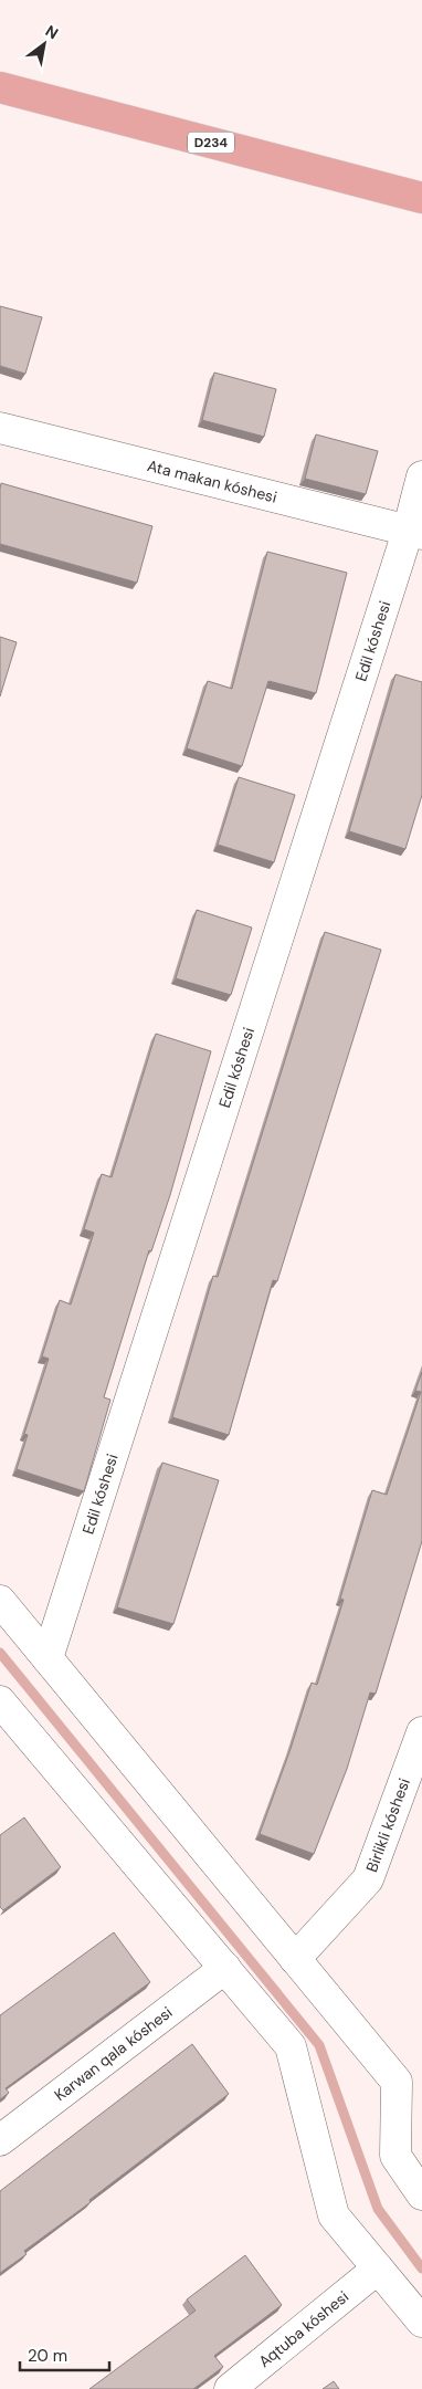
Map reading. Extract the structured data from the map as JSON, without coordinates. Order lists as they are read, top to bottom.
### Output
{
  "streets": {
    "main road": ["D234"],
    "street": [
      "Ata makan kóshesi",
      "Edil kóshesi",
      "Birlikli kóshesi",
      "Karwan qala kóshesi",
      "Aqtuba kóshesi"
    ]
  },
  "crossings": [
    ["Ata makan kóshesi", "Edil kóshesi"]
  ],
  "scale_bar": "20 m",
  "north": "top right"
}
